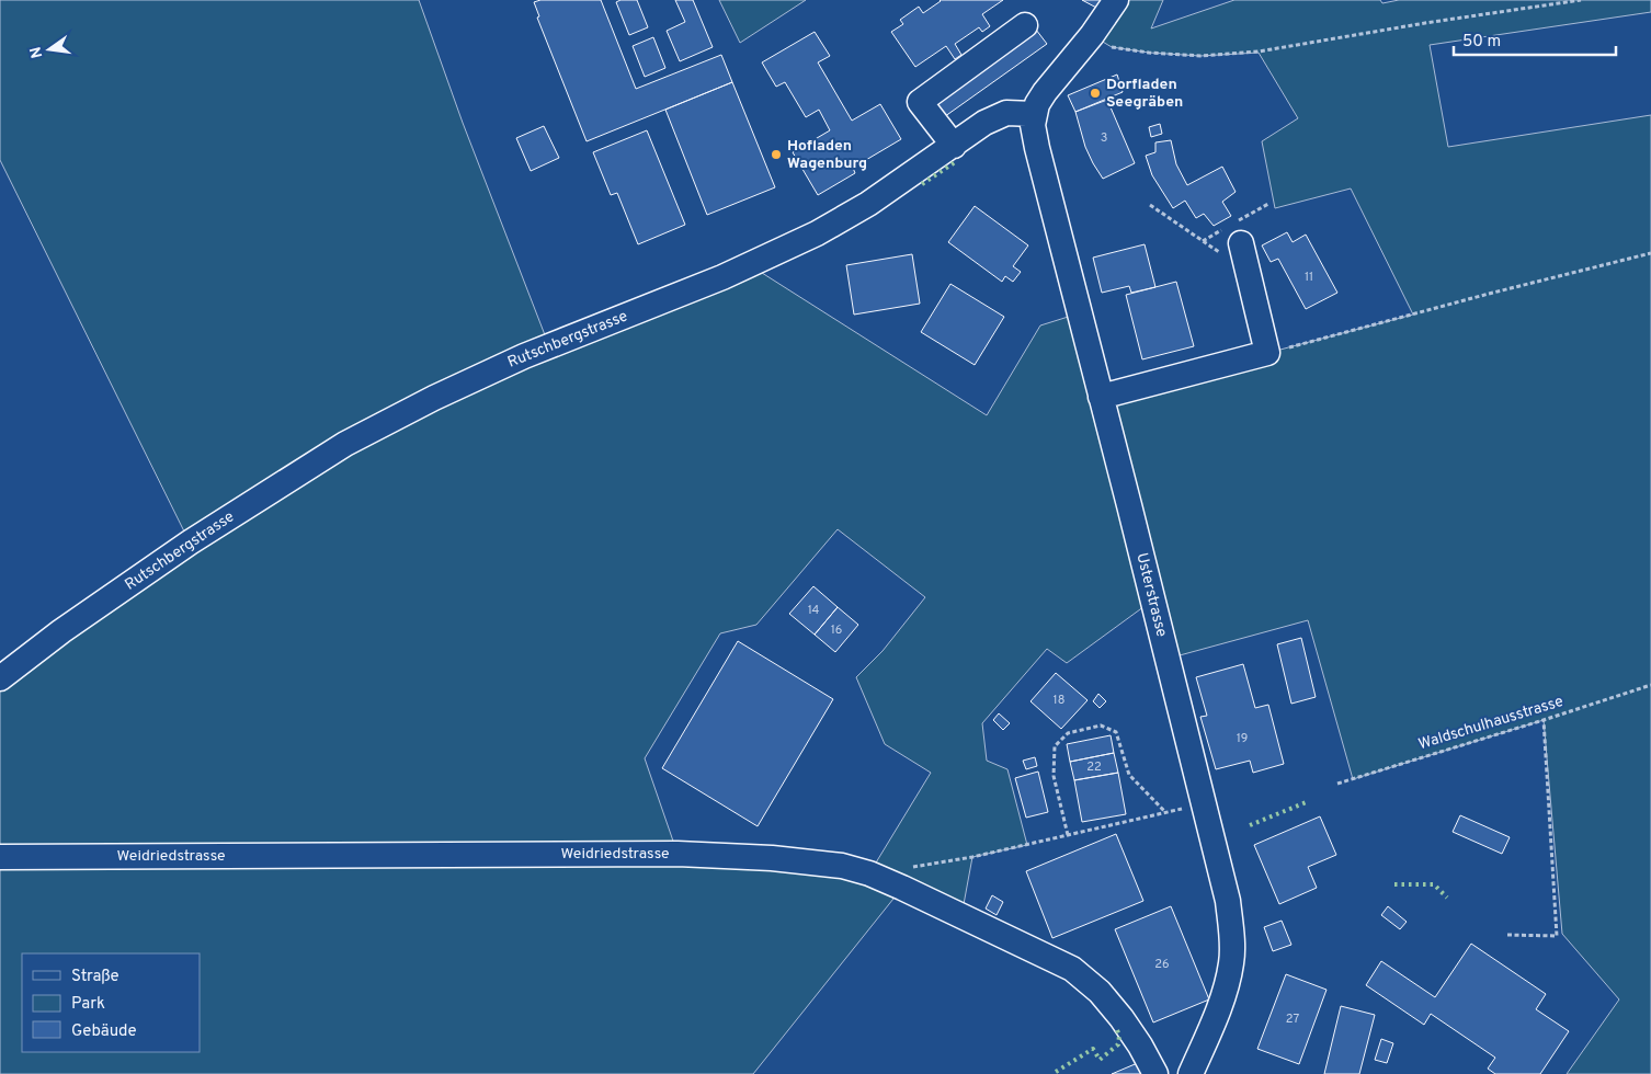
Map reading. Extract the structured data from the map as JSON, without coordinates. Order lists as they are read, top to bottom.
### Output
{
  "streets": {
    "street": ["Rutschbergstrasse", "Usterstrasse", "Weidriedstrasse"],
    "path": ["Waldschulhausstrasse"]
  },
  "crossings": [
    ["Rutschbergstrasse", "Usterstrasse"]
  ],
  "places": ["Dorfladen Seegräben", "Hofladen Wagenburg"],
  "house_numbers": [
    "3",
    "11",
    "14",
    "16",
    "18",
    "19",
    "22",
    "26",
    "27"
  ],
  "legend": ["Straße", "Park", "Gebäude"],
  "scale_bar": "50 m",
  "north": "left"
}
